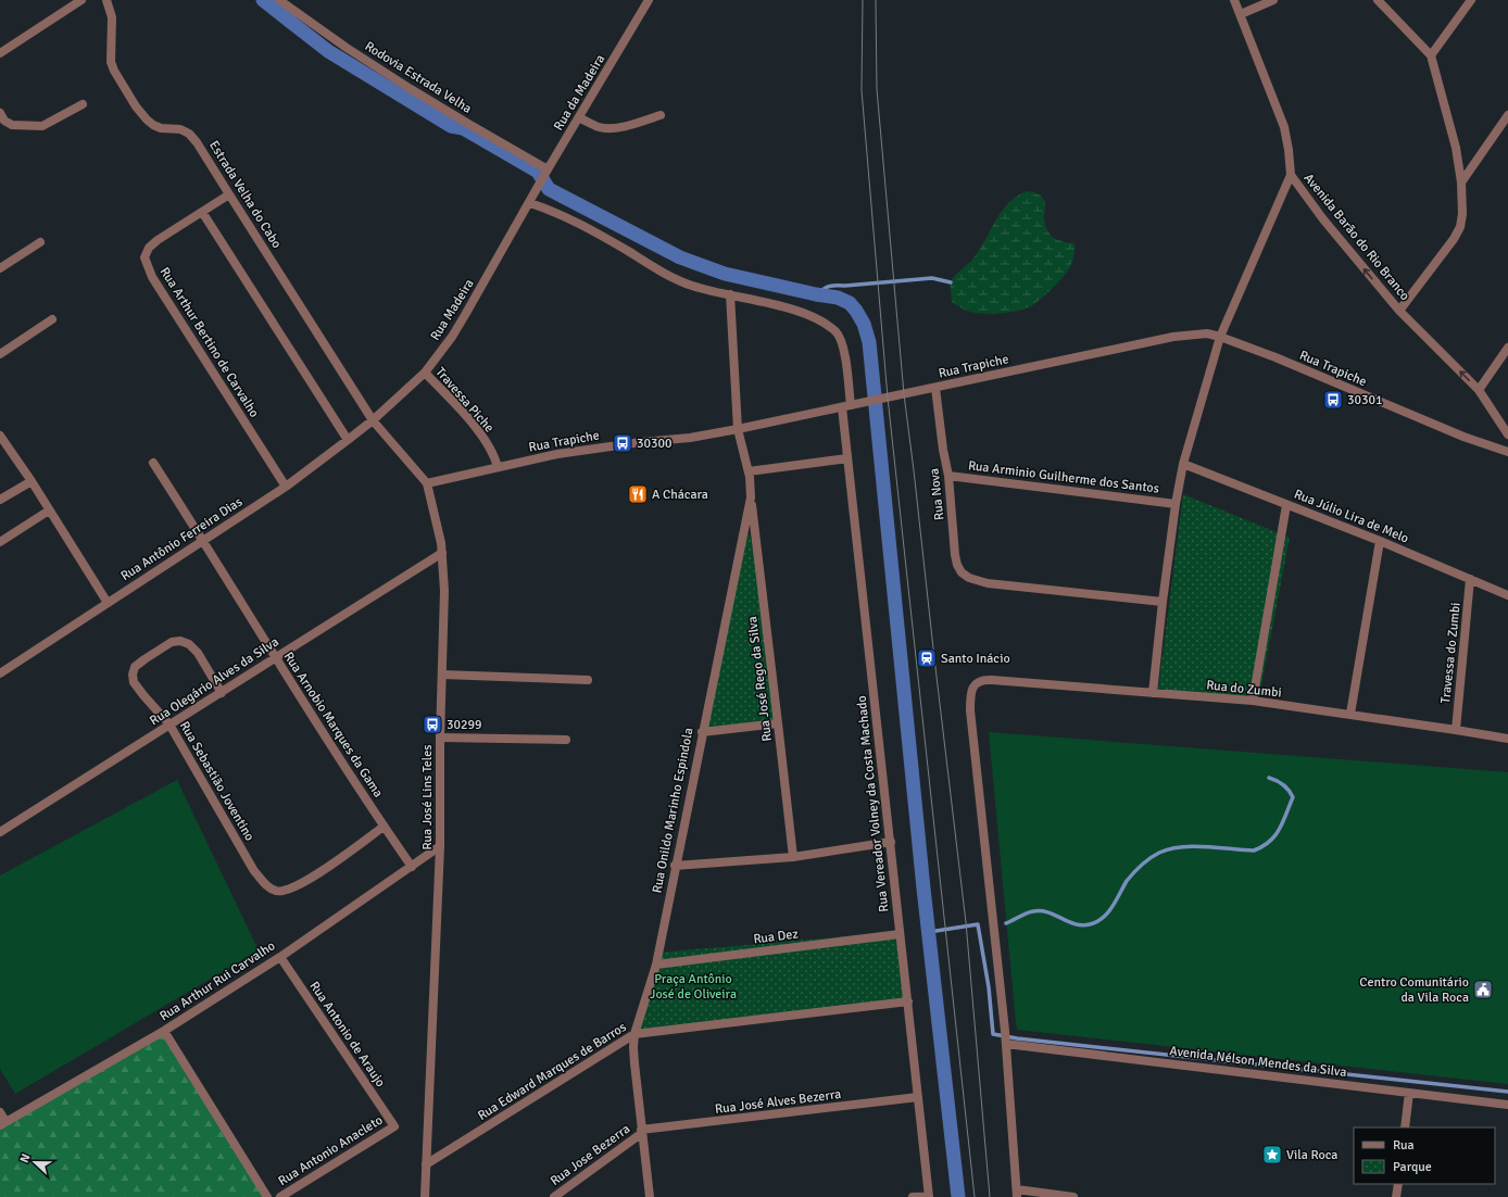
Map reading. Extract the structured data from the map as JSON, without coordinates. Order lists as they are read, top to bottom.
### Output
{
  "streets": {
    "street": [
      "Rodovia Estrada Velha",
      "Rua da Madeira",
      "Estrada Velha do Cabo",
      "Avenida Barão do Rio Branco",
      "Rua Madeira",
      "Rua Arthur Bertino de Carvalho",
      "Rua Trapiche",
      "Travessa Piche",
      "Rua Arminio Guilherme dos Santos",
      "Rua Nova",
      "Rua Júlio Lira de Melo",
      "Rua Antônio Ferreira Dias",
      "Travessa do Zumbi",
      "Rua José Rego da Silva",
      "Rua Olegário Alves da Silva",
      "Rua do Zumbi",
      "Rua Arnobio Marques da Gama",
      "Rua Sebastião Joventino",
      "Rua José Lins Teles",
      "Rua Vereador Volney da Costa Machado",
      "Rua Onildo Marinho Espindola",
      "Rua Dez",
      "Rua Arthur Rui Carvalho",
      "Rua Antonio de Araujo",
      "Avenida Nélson Mendes da Silva",
      "Rua Edward Marques de Barros",
      "Rua José Alves Bezerra",
      "Rua Antonio Anacleto",
      "Rua Jose Bezerra"
    ]
  },
  "crossings": [
    ["Rodovia Estrada Velha", "Rua da Madeira"],
    ["Rua da Madeira", "Rua Madeira"],
    ["Rua da Madeira", "Rua Vereador Volney da Costa Machado"],
    ["Estrada Velha do Cabo", "Rua Madeira"],
    ["Estrada Velha do Cabo", "Rua Arthur Bertino de Carvalho"],
    ["Estrada Velha do Cabo", "Rua Antônio Ferreira Dias"],
    ["Estrada Velha do Cabo", "Rua José Lins Teles"],
    ["Avenida Barão do Rio Branco", "Rua Arminio Guilherme dos Santos"],
    ["Rua Madeira", "Travessa Piche"],
    ["Rua Madeira", "Rua Antônio Ferreira Dias"],
    ["Rua Madeira", "Rua José Lins Teles"],
    ["Rua Madeira", "Rua Vereador Volney da Costa Machado"],
    ["Rua Arthur Bertino de Carvalho", "Rua Antônio Ferreira Dias"],
    ["Rua Trapiche", "Travessa Piche"],
    ["Rua Trapiche", "Rua Arminio Guilherme dos Santos"],
    ["Rua Trapiche", "Rua Nova"],
    ["Rua Trapiche", "Rua José Lins Teles"],
    ["Rua Trapiche", "Rua Vereador Volney da Costa Machado"],
    ["Rua Trapiche", "Rua Onildo Marinho Espindola"],
    ["Rua Arminio Guilherme dos Santos", "Rua Nova"],
    ["Rua Arminio Guilherme dos Santos", "Rua Júlio Lira de Melo"],
    ["Rua Arminio Guilherme dos Santos", "Rua do Zumbi"],
    ["Rua Júlio Lira de Melo", "Travessa do Zumbi"],
    ["Rua Antônio Ferreira Dias", "Rua Arnobio Marques da Gama"],
    ["Rua Antônio Ferreira Dias", "Rua José Lins Teles"],
    ["Travessa do Zumbi", "Rua do Zumbi"],
    ["Rua José Rego da Silva", "Rua Onildo Marinho Espindola"],
    ["Rua Olegário Alves da Silva", "Rua Arnobio Marques da Gama"],
    ["Rua Olegário Alves da Silva", "Rua Sebastião Joventino"],
    ["Rua Olegário Alves da Silva", "Rua José Lins Teles"],
    ["Rua do Zumbi", "Avenida Nélson Mendes da Silva"],
    ["Rua Arnobio Marques da Gama", "Rua Sebastião Joventino"],
    ["Rua Arnobio Marques da Gama", "Rua Arthur Rui Carvalho"],
    ["Rua José Lins Teles", "Rua Arthur Rui Carvalho"],
    ["Rua José Lins Teles", "Rua Edward Marques de Barros"],
    ["Rua Vereador Volney da Costa Machado", "Rua Onildo Marinho Espindola"],
    ["Rua Vereador Volney da Costa Machado", "Rua Dez"],
    ["Rua Vereador Volney da Costa Machado", "Rua Edward Marques de Barros"],
    ["Rua Vereador Volney da Costa Machado", "Rua José Alves Bezerra"],
    ["Rua Onildo Marinho Espindola", "Rua Dez"],
    ["Rua Onildo Marinho Espindola", "Rua Edward Marques de Barros"],
    ["Rua Onildo Marinho Espindola", "Rua José Alves Bezerra"],
    ["Rua Onildo Marinho Espindola", "Rua Jose Bezerra"],
    ["Rua Arthur Rui Carvalho", "Rua Antonio de Araujo"],
    ["Rua Antonio de Araujo", "Rua Antonio Anacleto"],
    ["Rua José Alves Bezerra", "Rua Jose Bezerra"]
  ],
  "one_way": ["Avenida Barão do Rio Branco"],
  "parks": ["Praça Antônio José de Oliveira"],
  "places": {
    "bus stop": ["30301", "30300", "30299"],
    "restaurant": ["A Chácara"],
    "station": ["Santo Inácio"],
    "public building": ["Centro Comunitário da Vila Roca"],
    "place": ["Vila Roca"]
  },
  "legend": ["Rua", "Parque"],
  "north": "left"
}
